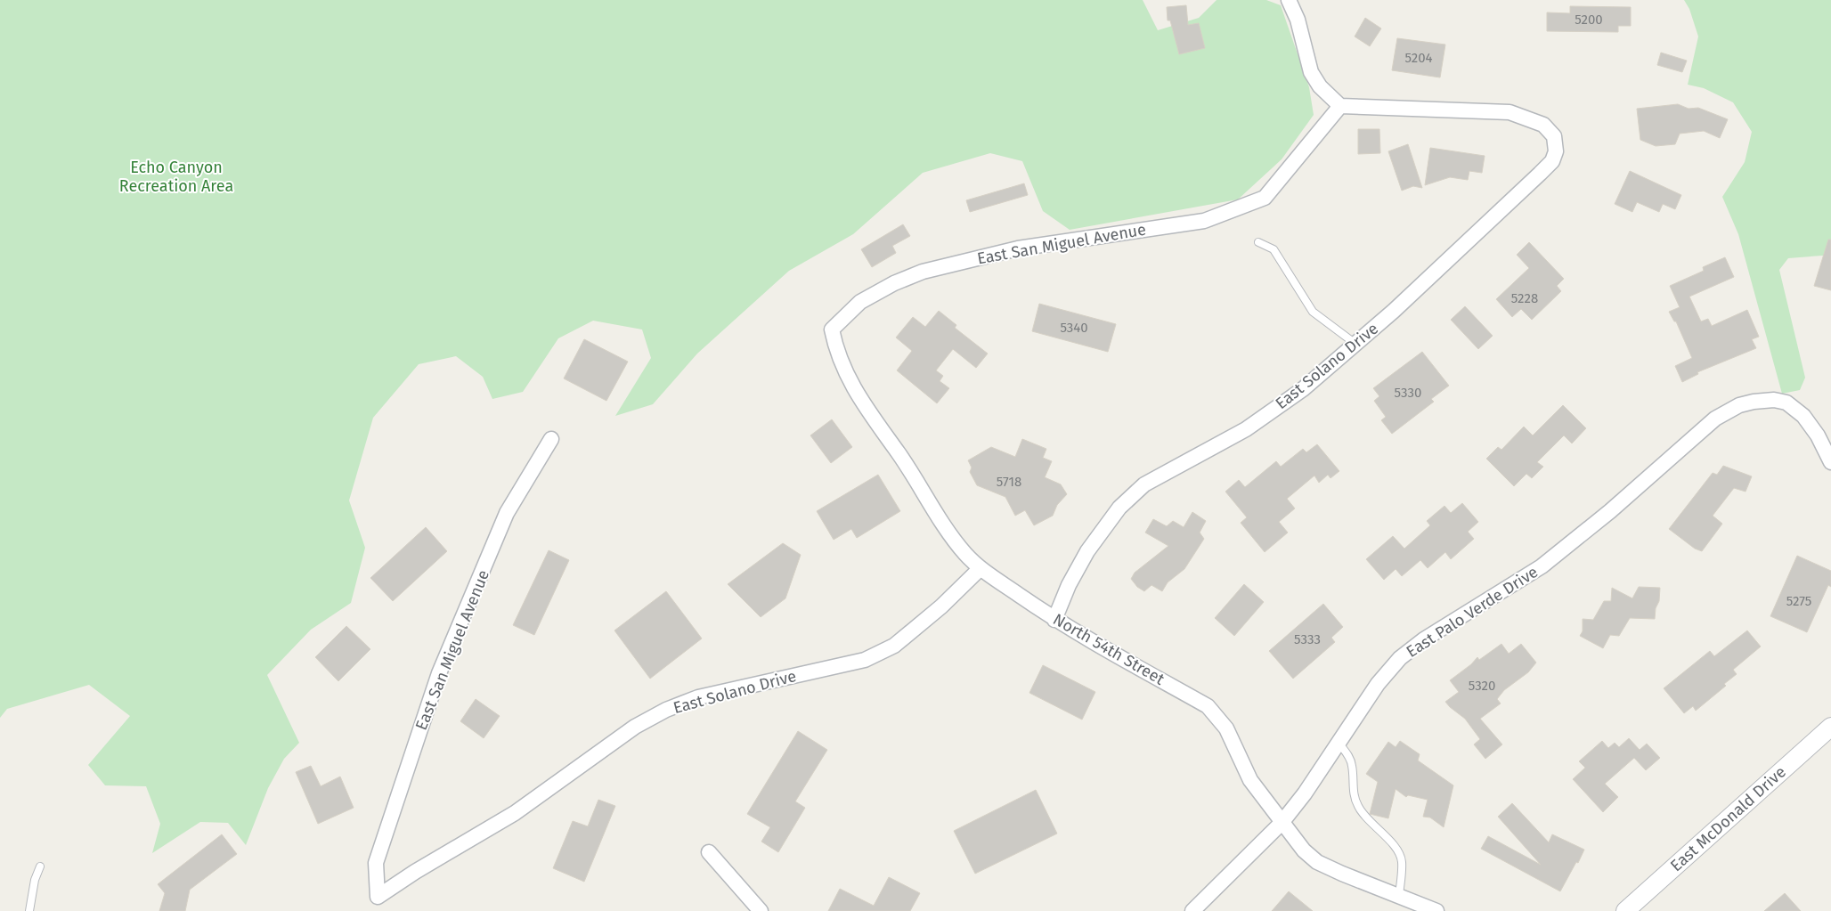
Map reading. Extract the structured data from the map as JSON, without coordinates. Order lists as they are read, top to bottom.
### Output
{
  "streets": {
    "street": [
      "East San Miguel Avenue",
      "East Solano Drive",
      "East Palo Verde Drive",
      "North 54th Street",
      "East McDonald Drive"
    ]
  },
  "crossings": [
    ["East San Miguel Avenue", "East Solano Drive"],
    ["East San Miguel Avenue", "North 54th Street"],
    ["East Solano Drive", "North 54th Street"],
    ["East Palo Verde Drive", "North 54th Street"]
  ],
  "parks": ["Echo Canyon Recreation Area"],
  "house_numbers": [
    "5200",
    "5204",
    "5228",
    "5340",
    "5330",
    "5718",
    "5275",
    "5333",
    "5320"
  ]
}
